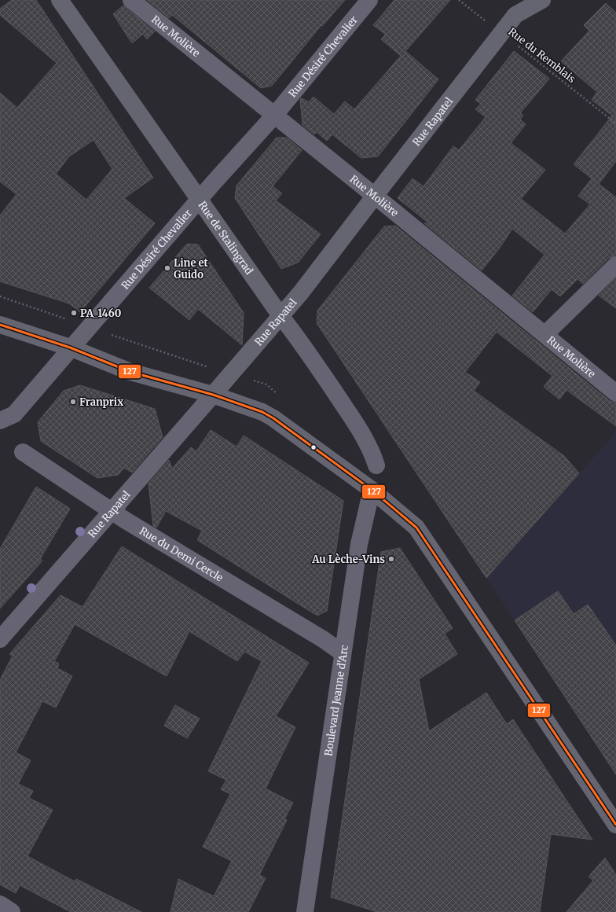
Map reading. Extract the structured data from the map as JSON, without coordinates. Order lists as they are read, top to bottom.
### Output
{
  "streets": {
    "main road": ["Rue Rapatel", "Rue de Stalingrad"],
    "street": [
      "Rue Molière",
      "Rue Désiré Chevalier",
      "Rue du Demi Cercle",
      "Boulevard Jeanne d'Arc"
    ],
    "path": ["Rue du Remblais"]
  },
  "crossings": [
    ["Rue Molière", "Rue Désiré Chevalier"],
    ["Rue Molière", "Rue Rapatel"],
    ["Rue du Remblais", "Rue Rapatel"],
    ["Rue Désiré Chevalier", "Rue de Stalingrad"],
    ["Rue Rapatel", "Rue de Stalingrad"],
    ["Rue Rapatel", "Rue du Demi Cercle"],
    ["Rue du Demi Cercle", "Boulevard Jeanne d'Arc"]
  ],
  "places": [
    "Line et Guido",
    "PA_1460",
    "Franprix",
    "Au Lèche-Vins"
  ],
  "lines": ["transit line 127"]
}
